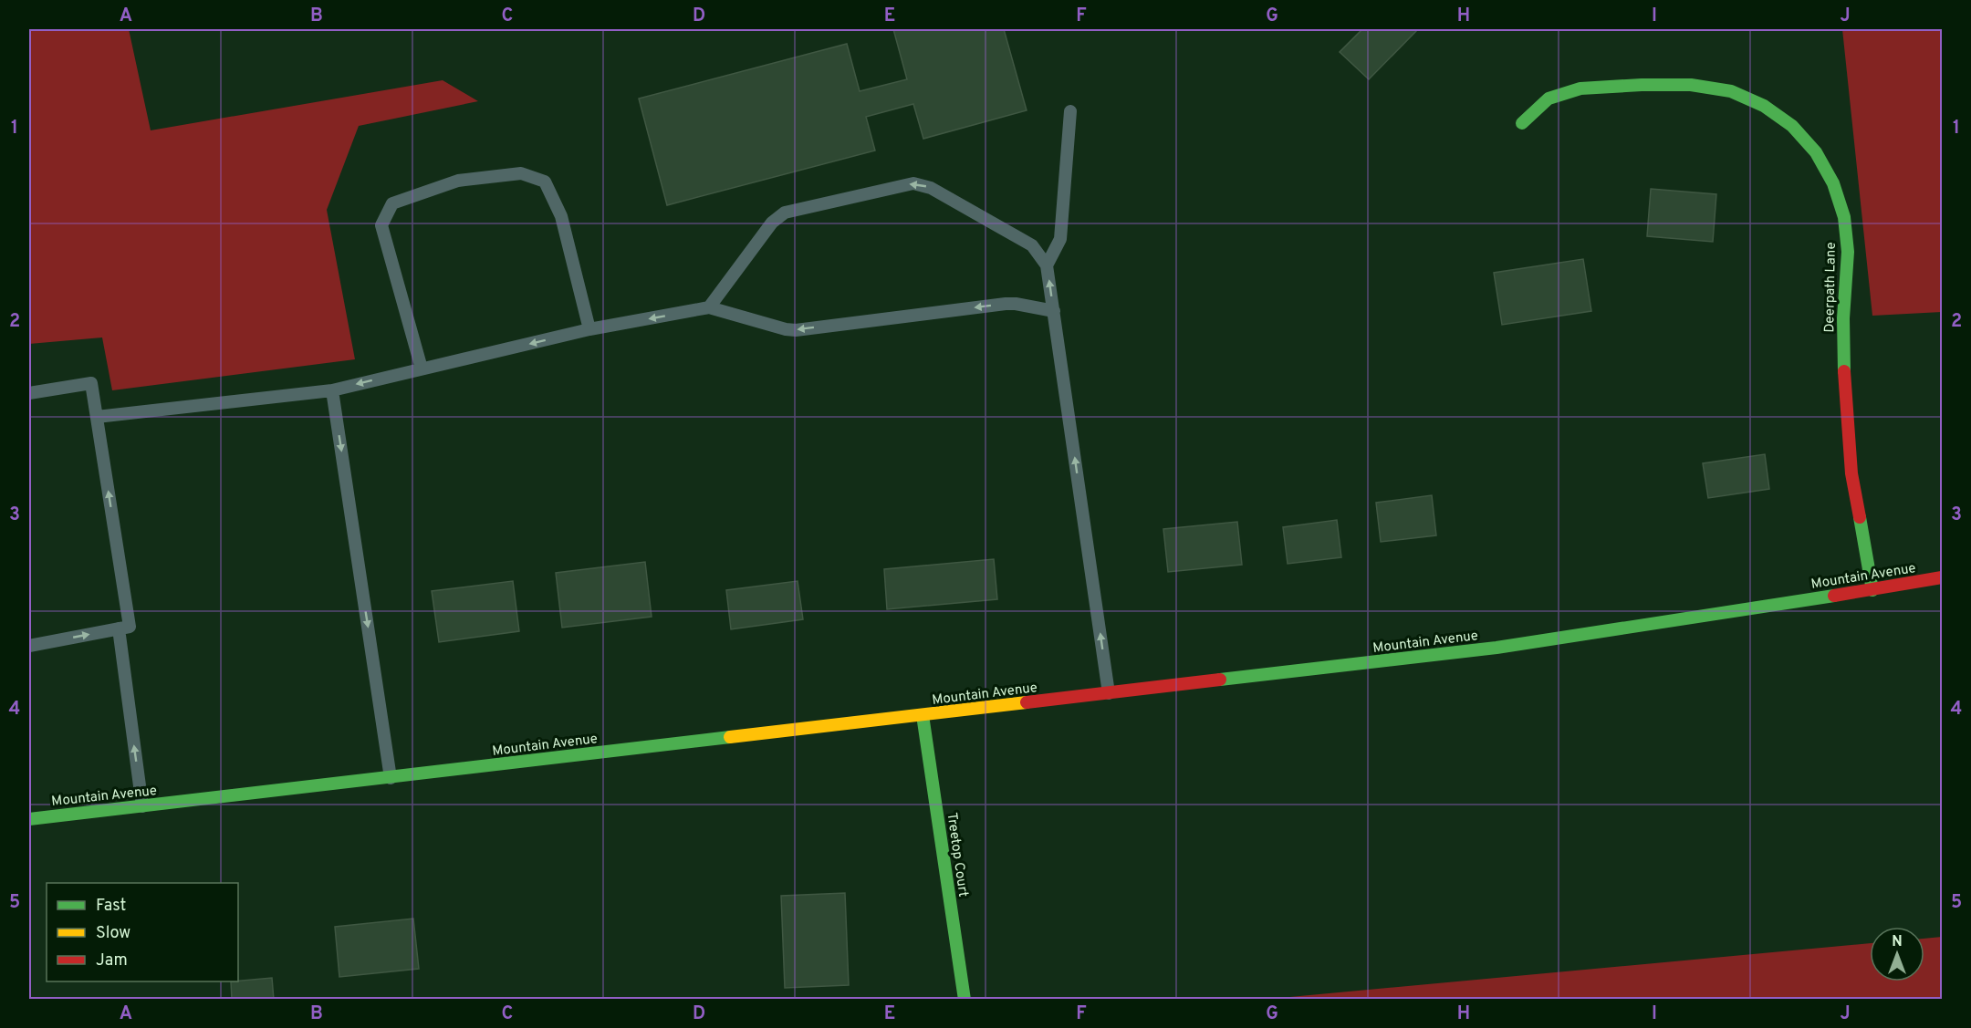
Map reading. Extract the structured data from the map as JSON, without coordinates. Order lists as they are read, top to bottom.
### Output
{
  "streets": {
    "main road": ["Deerpath Lane", "Mountain Avenue", "Treetop Court"]
  },
  "crossings": [
    ["Deerpath Lane", "Mountain Avenue"],
    ["Mountain Avenue", "Treetop Court"]
  ],
  "legend": ["Fast", "Slow", "Jam"],
  "north": "top",
  "grid": {
    "columns": [
      "A",
      "B",
      "C",
      "D",
      "E",
      "F",
      "G",
      "H",
      "I",
      "J"
    ],
    "rows": [
      "1",
      "2",
      "3",
      "4",
      "5"
    ]
  }
}
